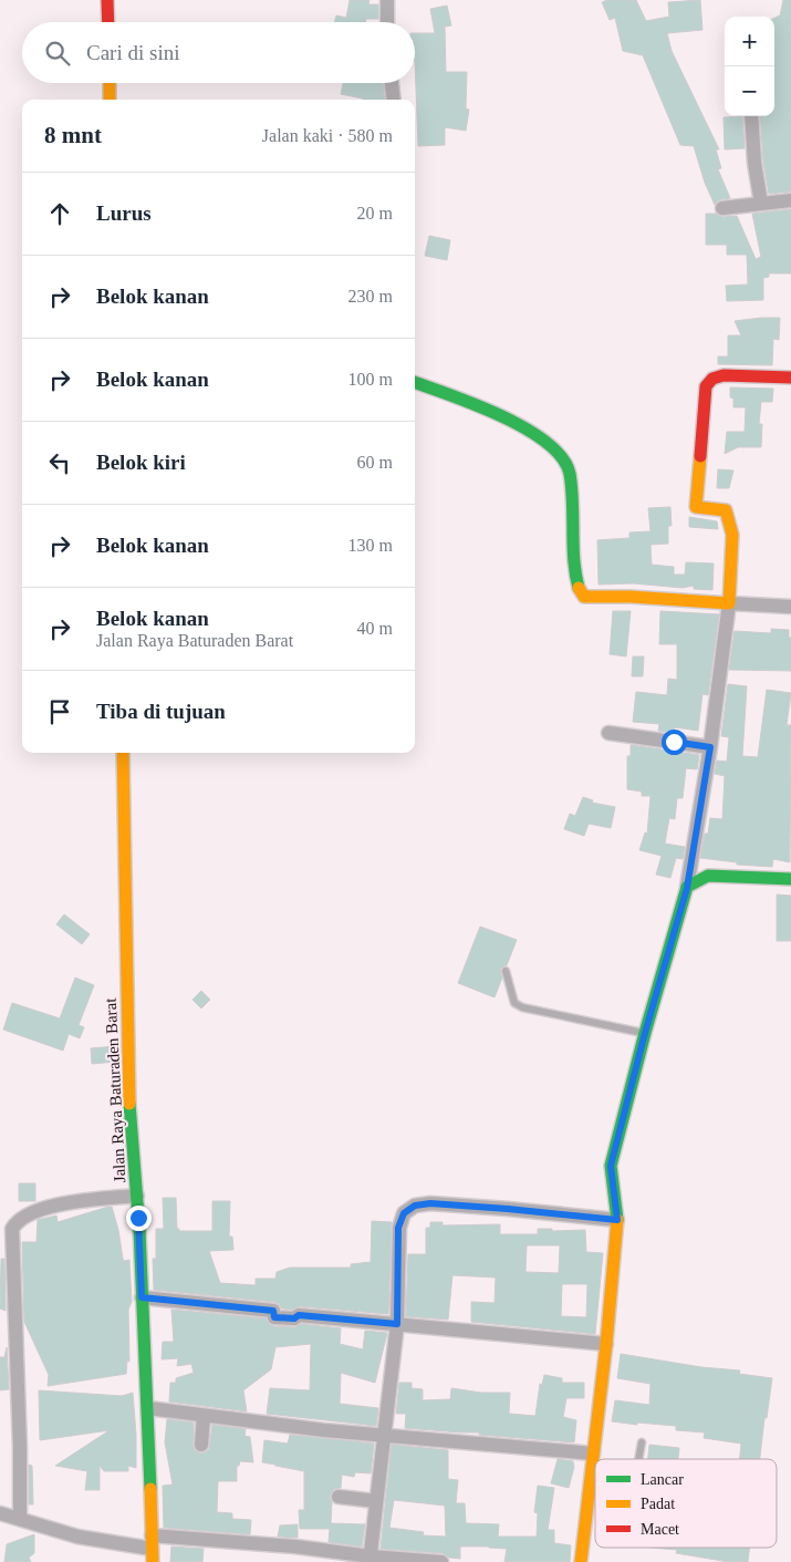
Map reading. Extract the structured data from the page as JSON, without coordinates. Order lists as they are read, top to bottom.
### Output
{
  "streets": {
    "street": ["Jalan Raya Baturaden Barat"]
  },
  "legend": ["Lancar", "Padat", "Macet"],
  "page": {
    "map_buttons": ["+", "−"],
    "search": "Cari di sini",
    "heading": ["8 mnt", "Jalan kaki · 580 m"],
    "list": [
      ["Lurus", "20 m"],
      ["Belok kanan", "230 m"],
      ["Belok kanan", "100 m"],
      ["Belok kiri", "60 m"],
      ["Belok kanan", "130 m"],
      ["Belok kanan", "Jalan Raya Baturaden Barat", "40 m"],
      "Tiba di tujuan"
    ]
  }
}
